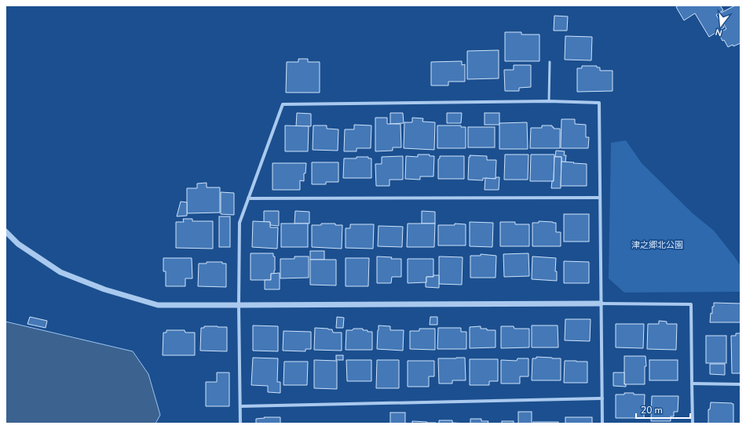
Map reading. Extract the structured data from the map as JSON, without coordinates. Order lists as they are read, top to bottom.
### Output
{
  "parks": ["津之郷北公園"],
  "scale_bar": "20 m",
  "north": "bottom"
}
